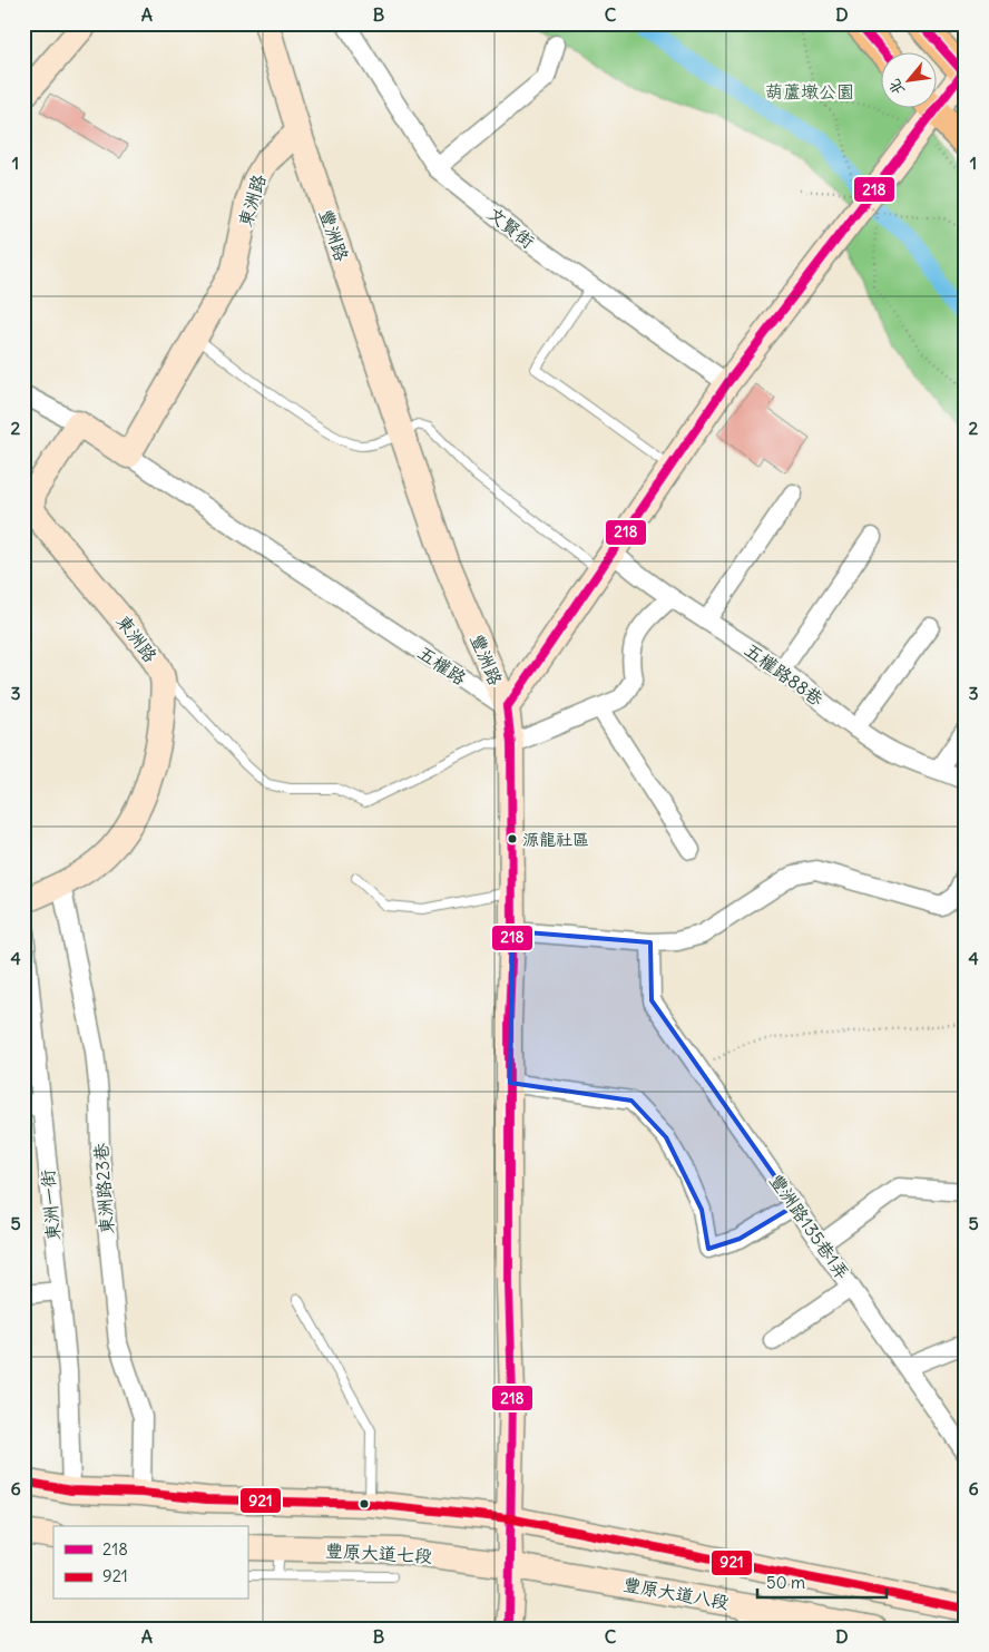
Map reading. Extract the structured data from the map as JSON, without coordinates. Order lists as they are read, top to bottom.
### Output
{
  "streets": {
    "street": [
      "東洲路",
      "文賢街",
      "豐洲路",
      "五權路",
      "五權路88巷",
      "東洲路23巷",
      "東洲一街",
      "豐洲路135巷1弄",
      "豐原大道七段",
      "豐原大道八段"
    ]
  },
  "crossings": [
    ["東洲路", "豐洲路"],
    ["東洲路", "五權路"],
    ["東洲路", "東洲路23巷"],
    ["豐洲路", "五權路"],
    ["豐洲路", "豐原大道七段"],
    ["豐洲路", "豐原大道八段"],
    ["豐原大道七段", "豐原大道八段"]
  ],
  "parks": ["葫蘆墩公園"],
  "places": ["源龍社區"],
  "lines": ["transit line 218", "transit line 921"],
  "legend": ["218", "921"],
  "scale_bar": "50 m",
  "north": "bottom left",
  "grid": {
    "columns": [
      "A",
      "B",
      "C",
      "D"
    ],
    "rows": [
      "1",
      "2",
      "3",
      "4",
      "5",
      "6"
    ]
  }
}
